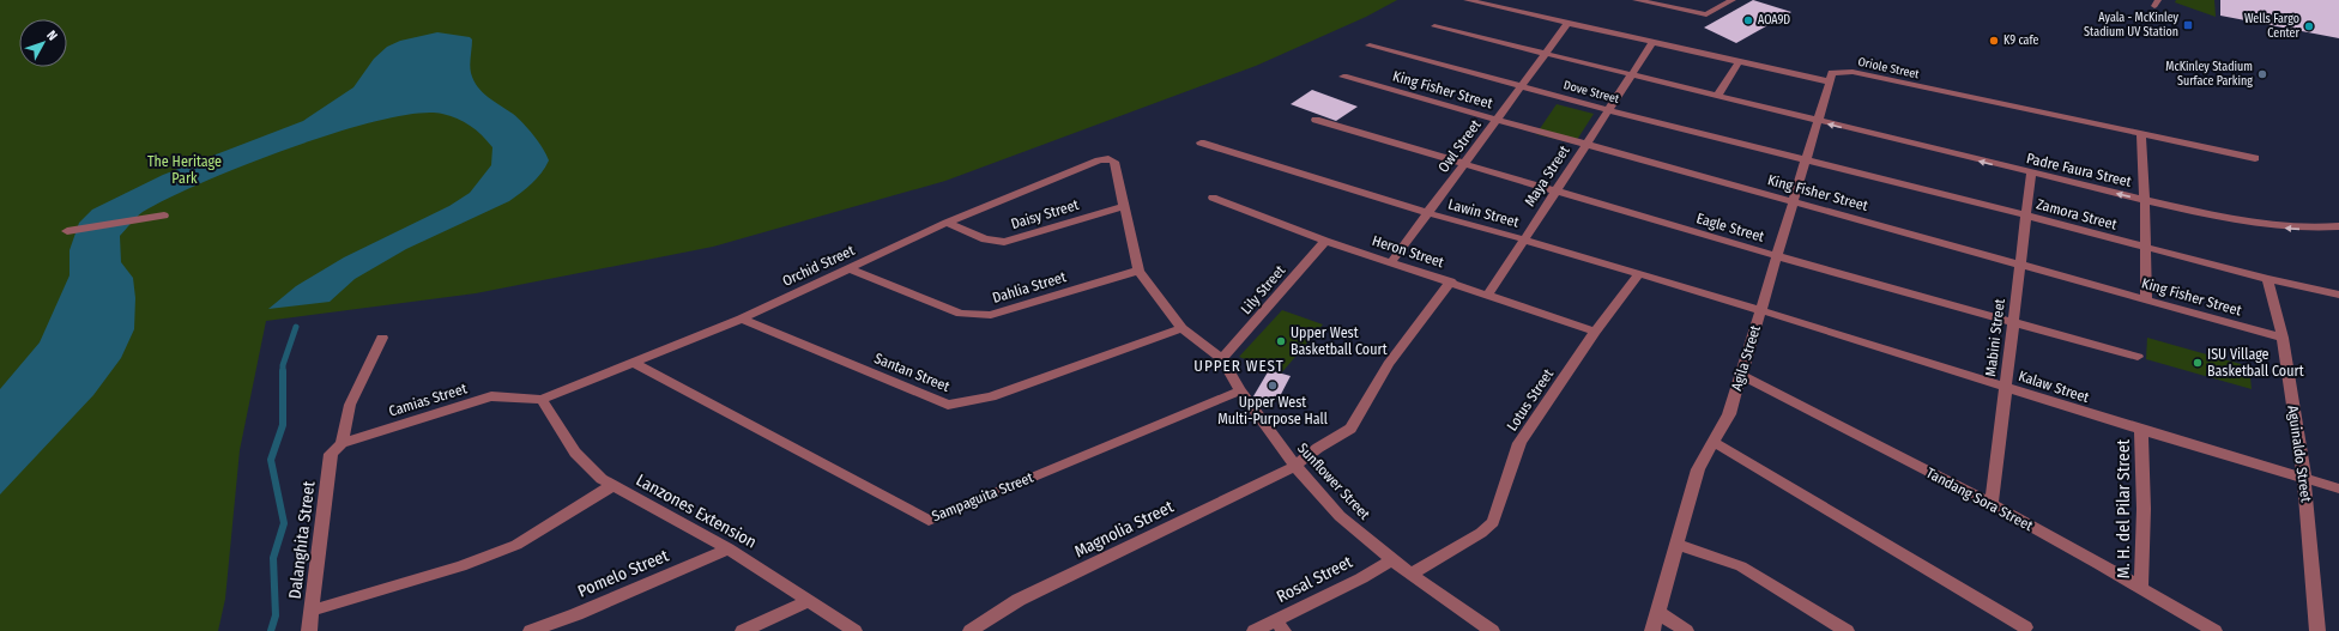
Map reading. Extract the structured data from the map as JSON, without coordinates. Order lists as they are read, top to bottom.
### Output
{
  "streets": {
    "street": [
      "Oriole Street",
      "King Fisher Street",
      "Dove Street",
      "Owl Street",
      "Padre Faura Street",
      "Maya Street",
      "Lawin Street",
      "Daisy Street",
      "Zamora Street",
      "Eagle Street",
      "Heron Street",
      "Orchid Street",
      "Dahlia Street",
      "Lily Street",
      "Mabini Street",
      "Agila Street",
      "Santan Street",
      "Kalaw Street",
      "Camias Street",
      "Lotus Street",
      "Aguinaldo Street",
      "Sunflower Street",
      "Sampaguita Street",
      "Tandang Sora Street",
      "M. H. del Pilar Street",
      "Lanzones Extension",
      "Magnolia Street",
      "Dalanghita Street",
      "Pomelo Street",
      "Rosal Street"
    ]
  },
  "crossings": [
    ["Oriole Street", "Agila Street"],
    ["King Fisher Street", "Owl Street"],
    ["King Fisher Street", "Maya Street"],
    ["King Fisher Street", "Mabini Street"],
    ["King Fisher Street", "Agila Street"],
    ["King Fisher Street", "Aguinaldo Street"],
    ["Dove Street", "Owl Street"],
    ["Dove Street", "Maya Street"],
    ["Dove Street", "Zamora Street"],
    ["Dove Street", "Agila Street"],
    ["Owl Street", "Lawin Street"],
    ["Owl Street", "Eagle Street"],
    ["Owl Street", "Heron Street"],
    ["Padre Faura Street", "Mabini Street"],
    ["Padre Faura Street", "Agila Street"],
    ["Maya Street", "Lawin Street"],
    ["Maya Street", "Eagle Street"],
    ["Maya Street", "Heron Street"],
    ["Lawin Street", "Agila Street"],
    ["Lawin Street", "Kalaw Street"],
    ["Lawin Street", "Lotus Street"],
    ["Daisy Street", "Orchid Street"],
    ["Daisy Street", "Sunflower Street"],
    ["Zamora Street", "Mabini Street"],
    ["Zamora Street", "Agila Street"],
    ["Zamora Street", "Aguinaldo Street"],
    ["Eagle Street", "Mabini Street"],
    ["Eagle Street", "Agila Street"],
    ["Heron Street", "Lily Street"],
    ["Heron Street", "Lotus Street"],
    ["Heron Street", "Magnolia Street"],
    ["Orchid Street", "Dahlia Street"],
    ["Orchid Street", "Santan Street"],
    ["Orchid Street", "Camias Street"],
    ["Orchid Street", "Sunflower Street"],
    ["Orchid Street", "Sampaguita Street"],
    ["Orchid Street", "Lanzones Extension"],
    ["Dahlia Street", "Sunflower Street"],
    ["Lily Street", "Sunflower Street"],
    ["Mabini Street", "Kalaw Street"],
    ["Mabini Street", "Tandang Sora Street"],
    ["Agila Street", "Kalaw Street"],
    ["Agila Street", "Tandang Sora Street"],
    ["Santan Street", "Sunflower Street"],
    ["Kalaw Street", "Aguinaldo Street"],
    ["Kalaw Street", "M. H. del Pilar Street"],
    ["Camias Street", "Lanzones Extension"],
    ["Camias Street", "Dalanghita Street"],
    ["Lotus Street", "Sunflower Street"],
    ["Sunflower Street", "Sampaguita Street"],
    ["Sunflower Street", "Magnolia Street"],
    ["Sunflower Street", "Rosal Street"],
    ["Tandang Sora Street", "M. H. del Pilar Street"],
    ["Lanzones Extension", "Pomelo Street"]
  ],
  "one_way": ["Padre Faura Street"],
  "districts": ["UPPER WEST"],
  "parks": ["The Heritage Park"],
  "places": {
    "other": [
      "AOA9D",
      "Wells Fargo Center",
      "K9 cafe",
      "McKinley Stadium Surface Parking",
      "Upper West Basketball Court",
      "ISU Village Basketball Court",
      "Upper West Multi-Purpose Hall"
    ],
    "transit": ["Ayala - McKinley Stadium UV Station"]
  },
  "north": "top right"
}
